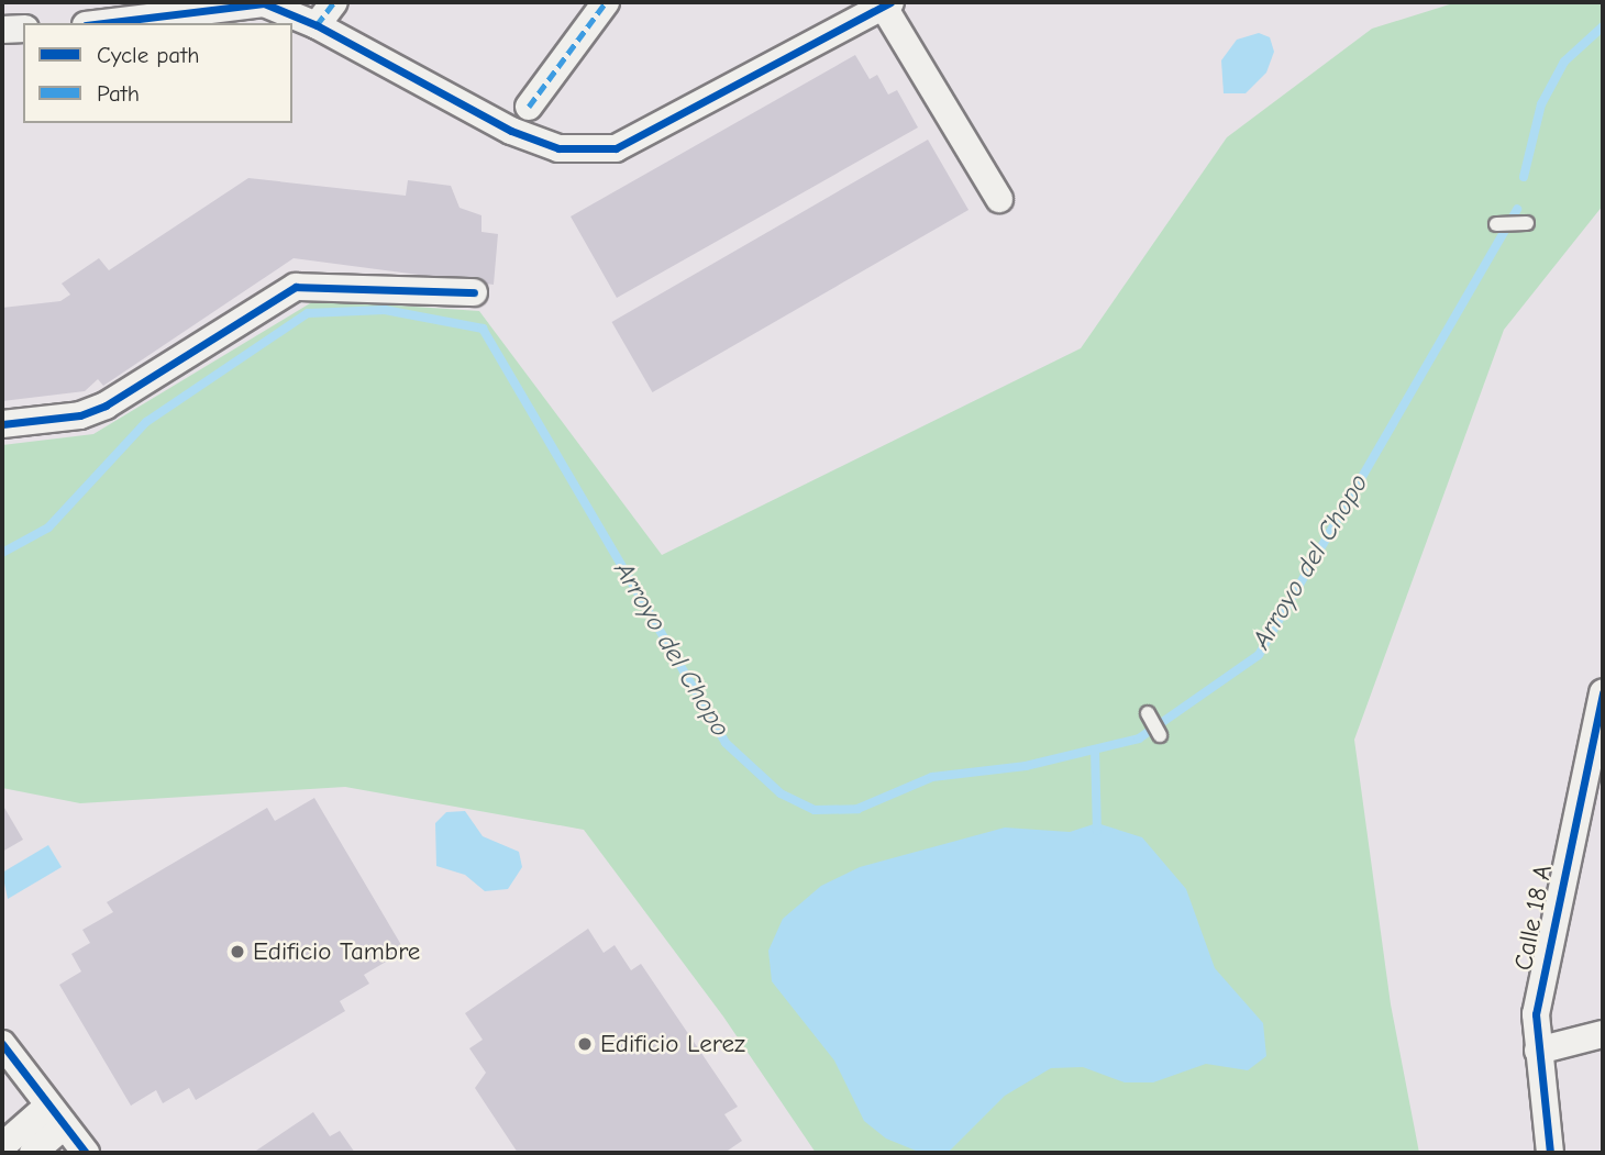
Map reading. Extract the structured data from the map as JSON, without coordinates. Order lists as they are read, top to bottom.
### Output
{
  "streets": {
    "street": ["Calle 18 A"]
  },
  "water": ["Arroyo del Chopo"],
  "places": ["Edificio Tambre", "Edificio Lerez"],
  "legend": ["Cycle path", "Path"]
}
